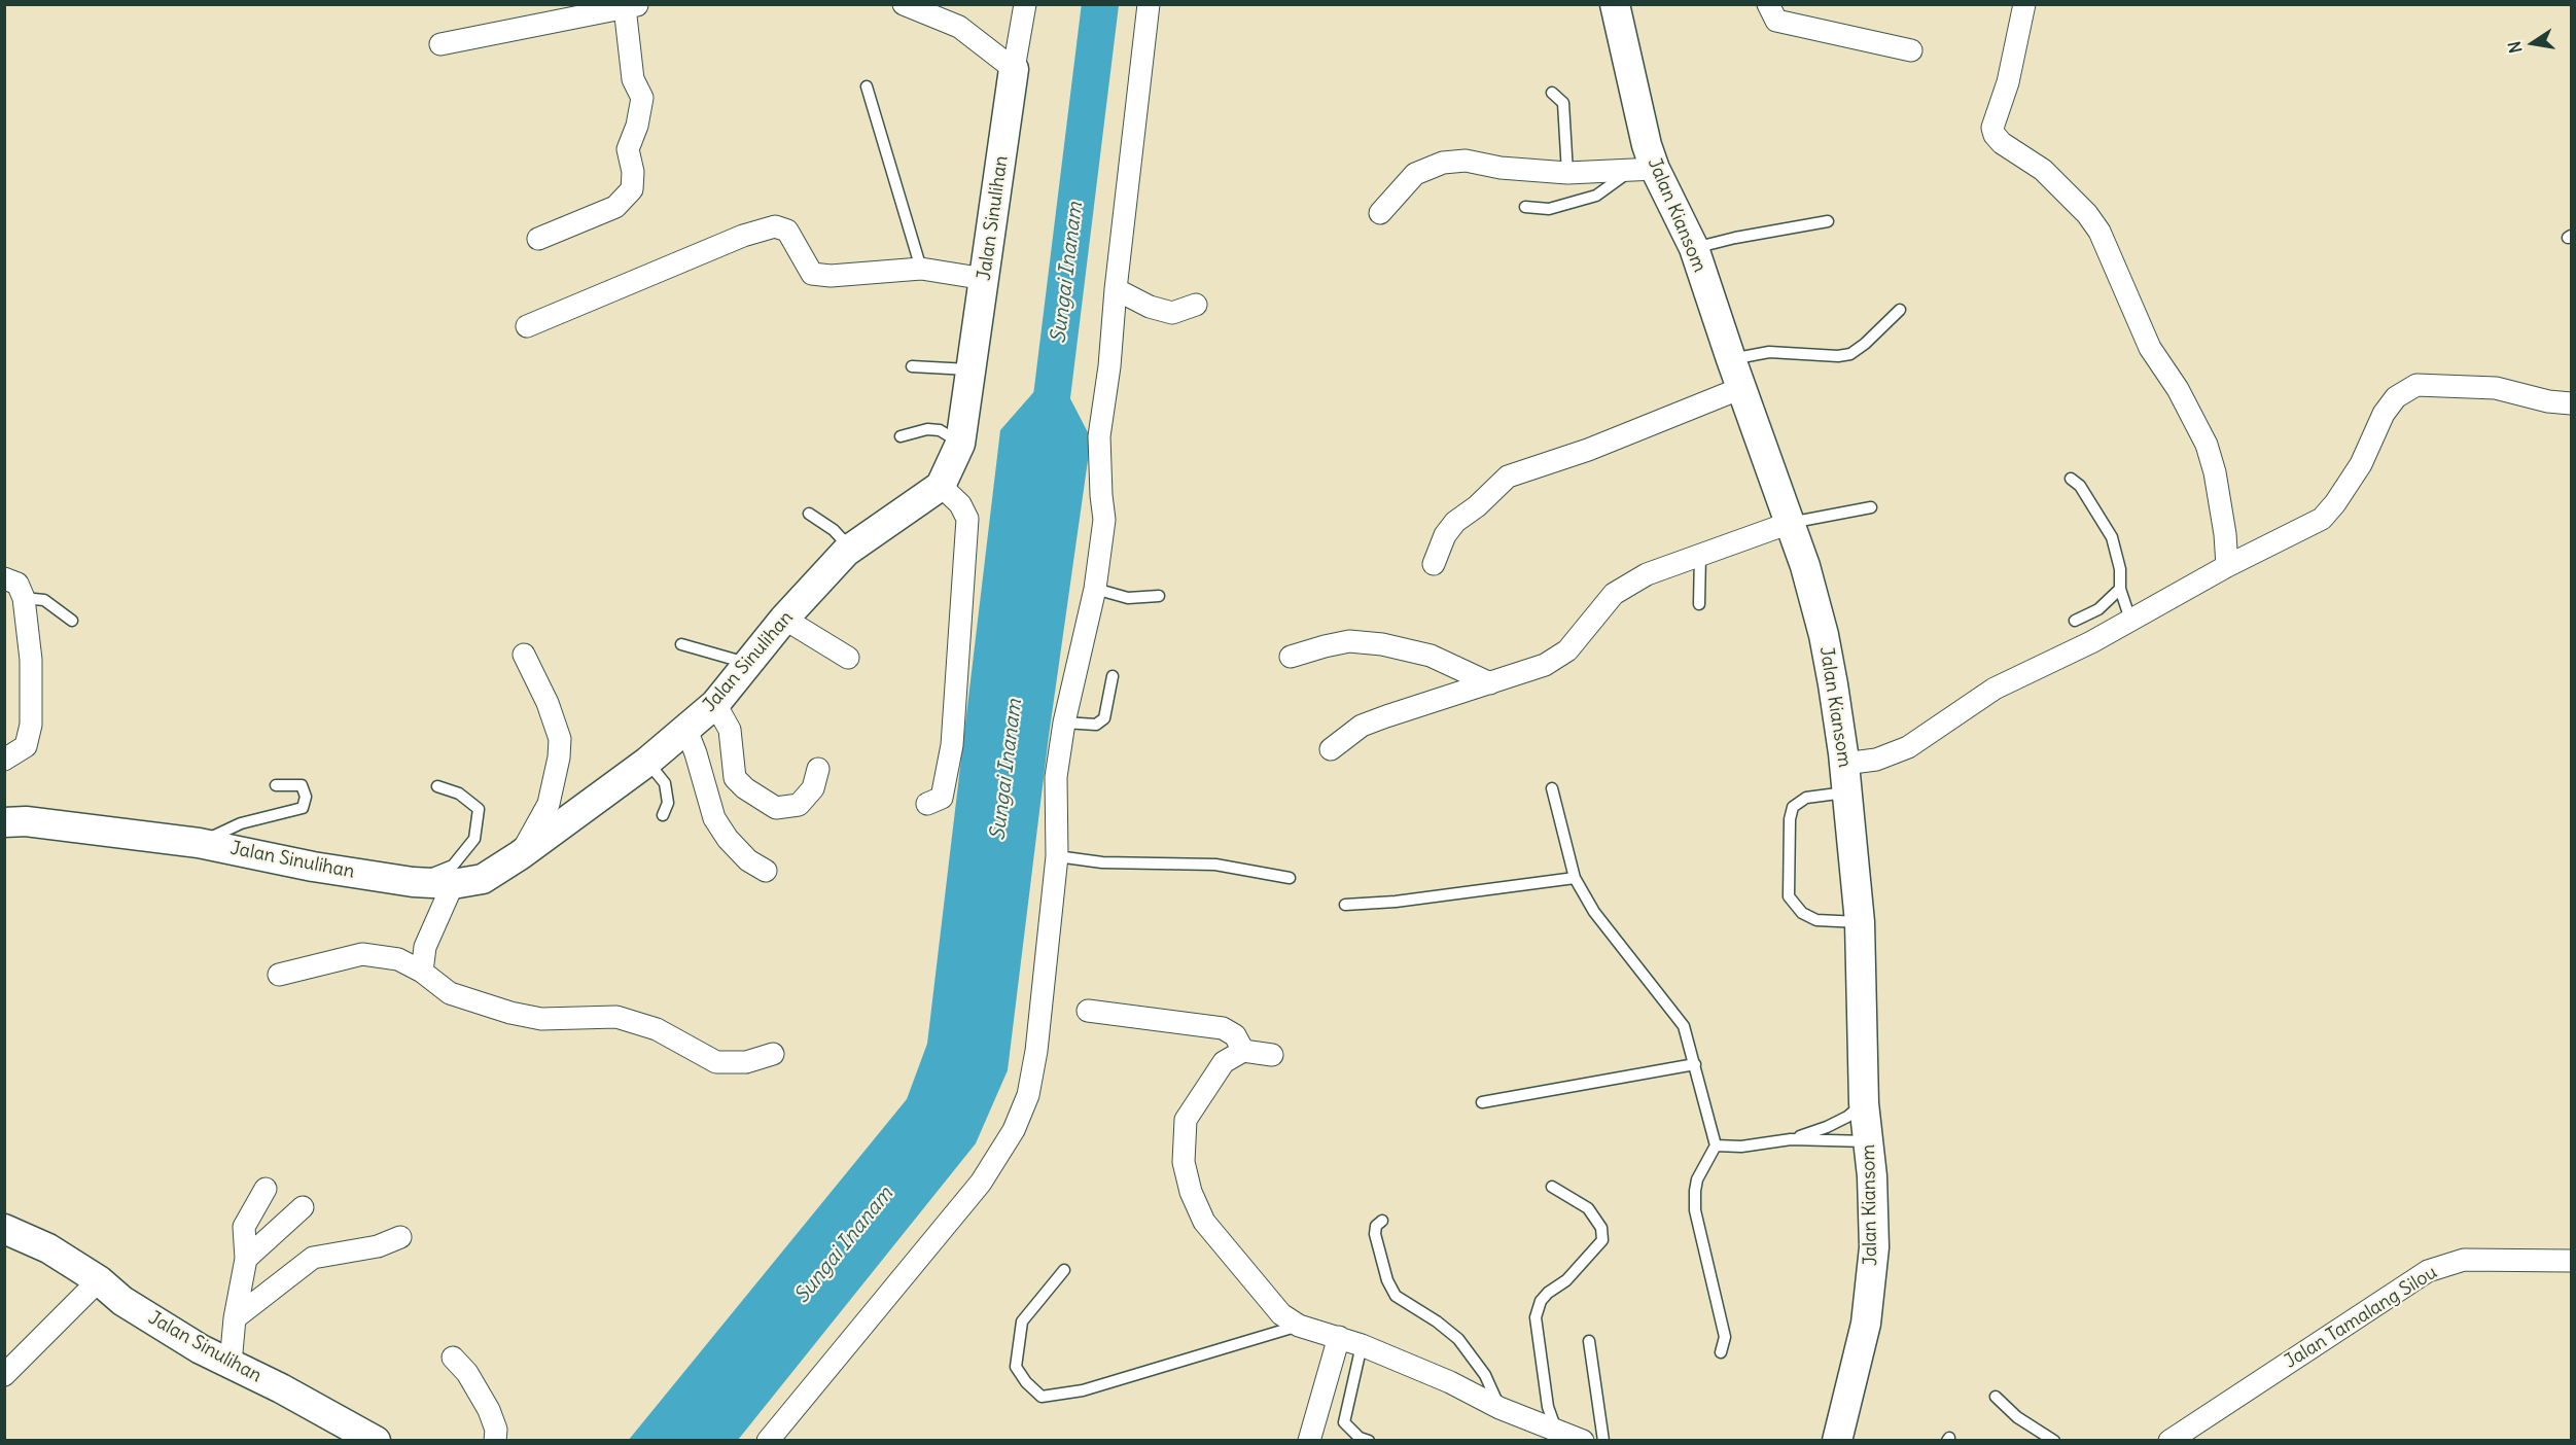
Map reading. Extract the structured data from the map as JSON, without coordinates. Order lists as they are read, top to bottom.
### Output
{
  "streets": {
    "street": ["Jalan Kiansom", "Jalan Sinulihan", "Jalan Tamalang Silou"]
  },
  "water": ["Sungai Inanam"],
  "north": "left"
}
